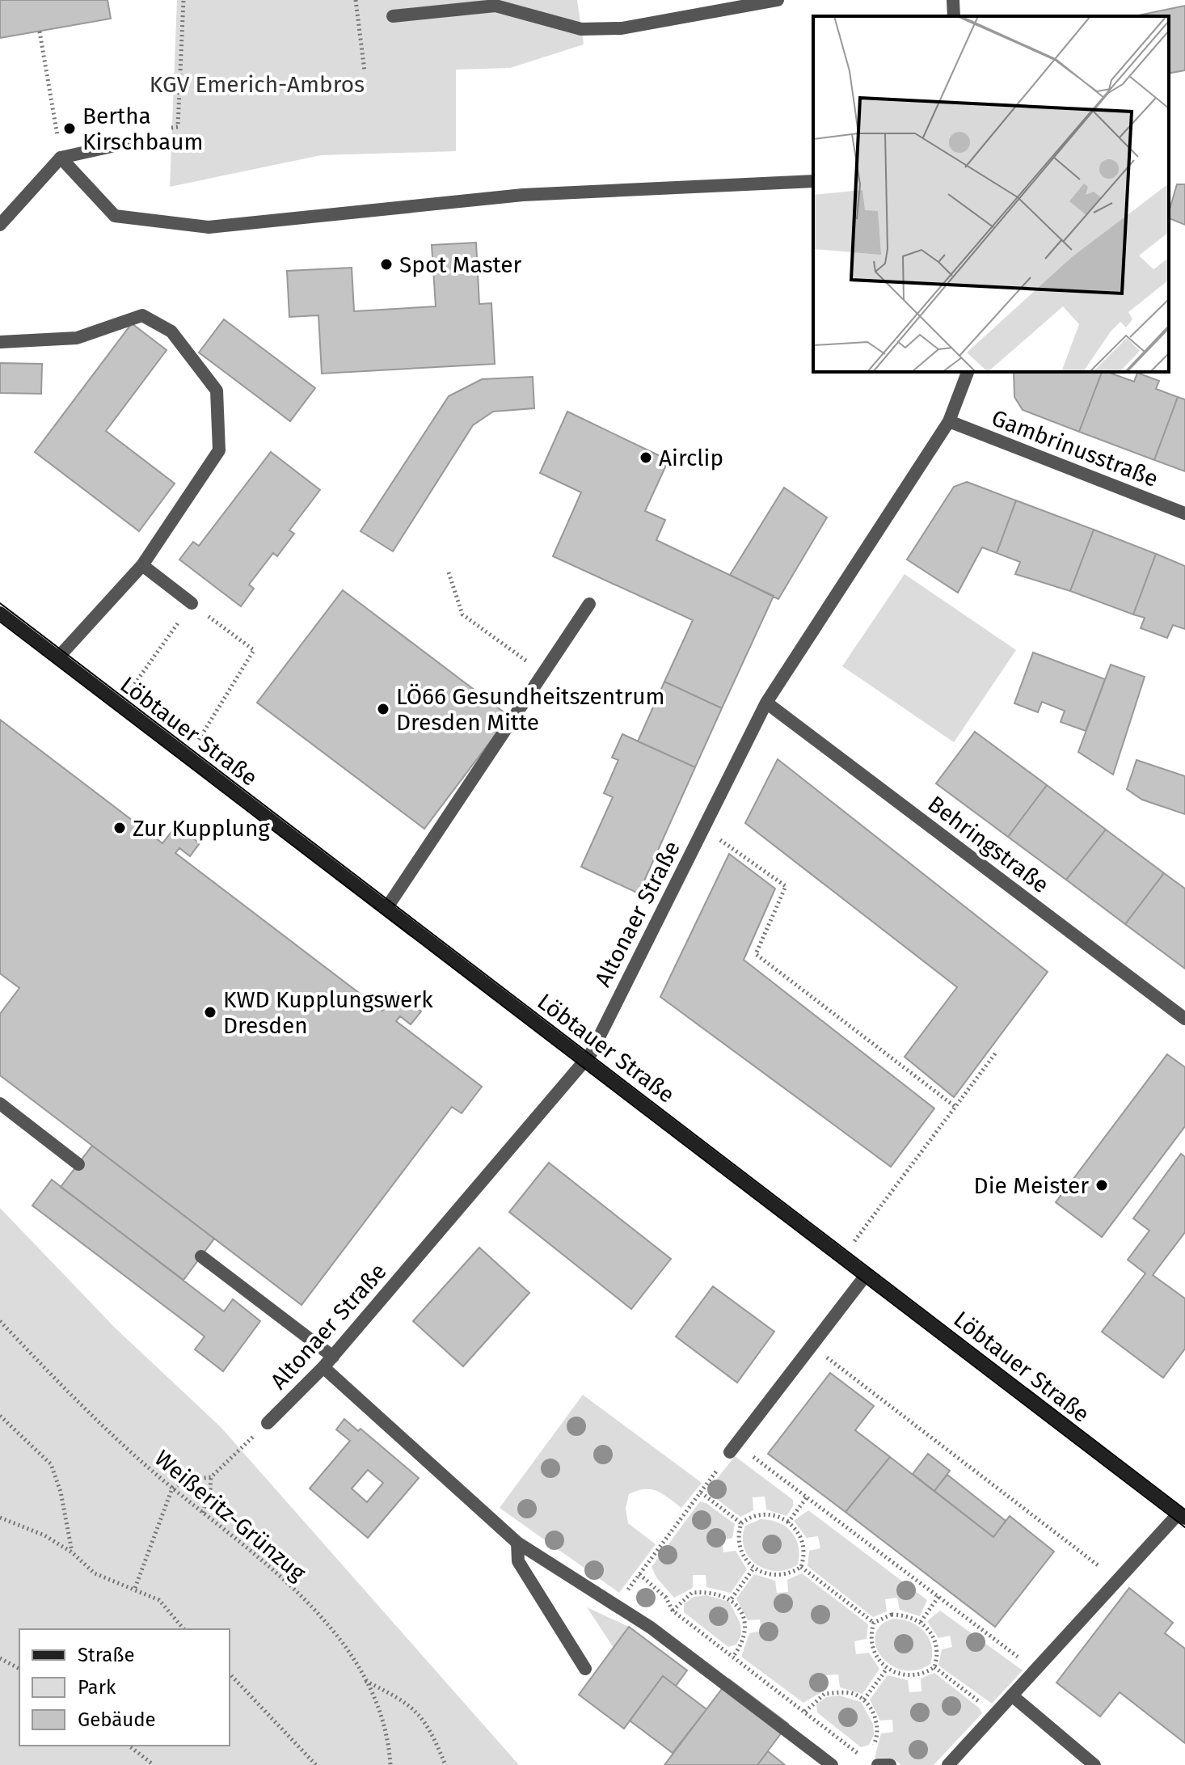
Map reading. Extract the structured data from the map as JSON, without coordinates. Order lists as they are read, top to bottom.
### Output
{
  "streets": {
    "main road": ["Löbtauer Straße"],
    "street": ["Gambrinusstraße", "Behringstraße", "Altonaer Straße"],
    "path": ["Weißeritz-Grünzug"]
  },
  "crossings": [
    ["Gambrinusstraße", "Altonaer Straße"],
    ["Löbtauer Straße", "Altonaer Straße"],
    ["Behringstraße", "Altonaer Straße"]
  ],
  "parks": ["KGV Emerich-Ambros"],
  "places": [
    "Bertha Kirschbaum",
    "Spot Master",
    "Airclip",
    "LÖ66 Gesundheitszentrum Dresden Mitte",
    "Zur Kupplung",
    "KWD Kupplungswerk Dresden",
    "Die Meister"
  ],
  "legend": ["Straße", "Park", "Gebäude"]
}
